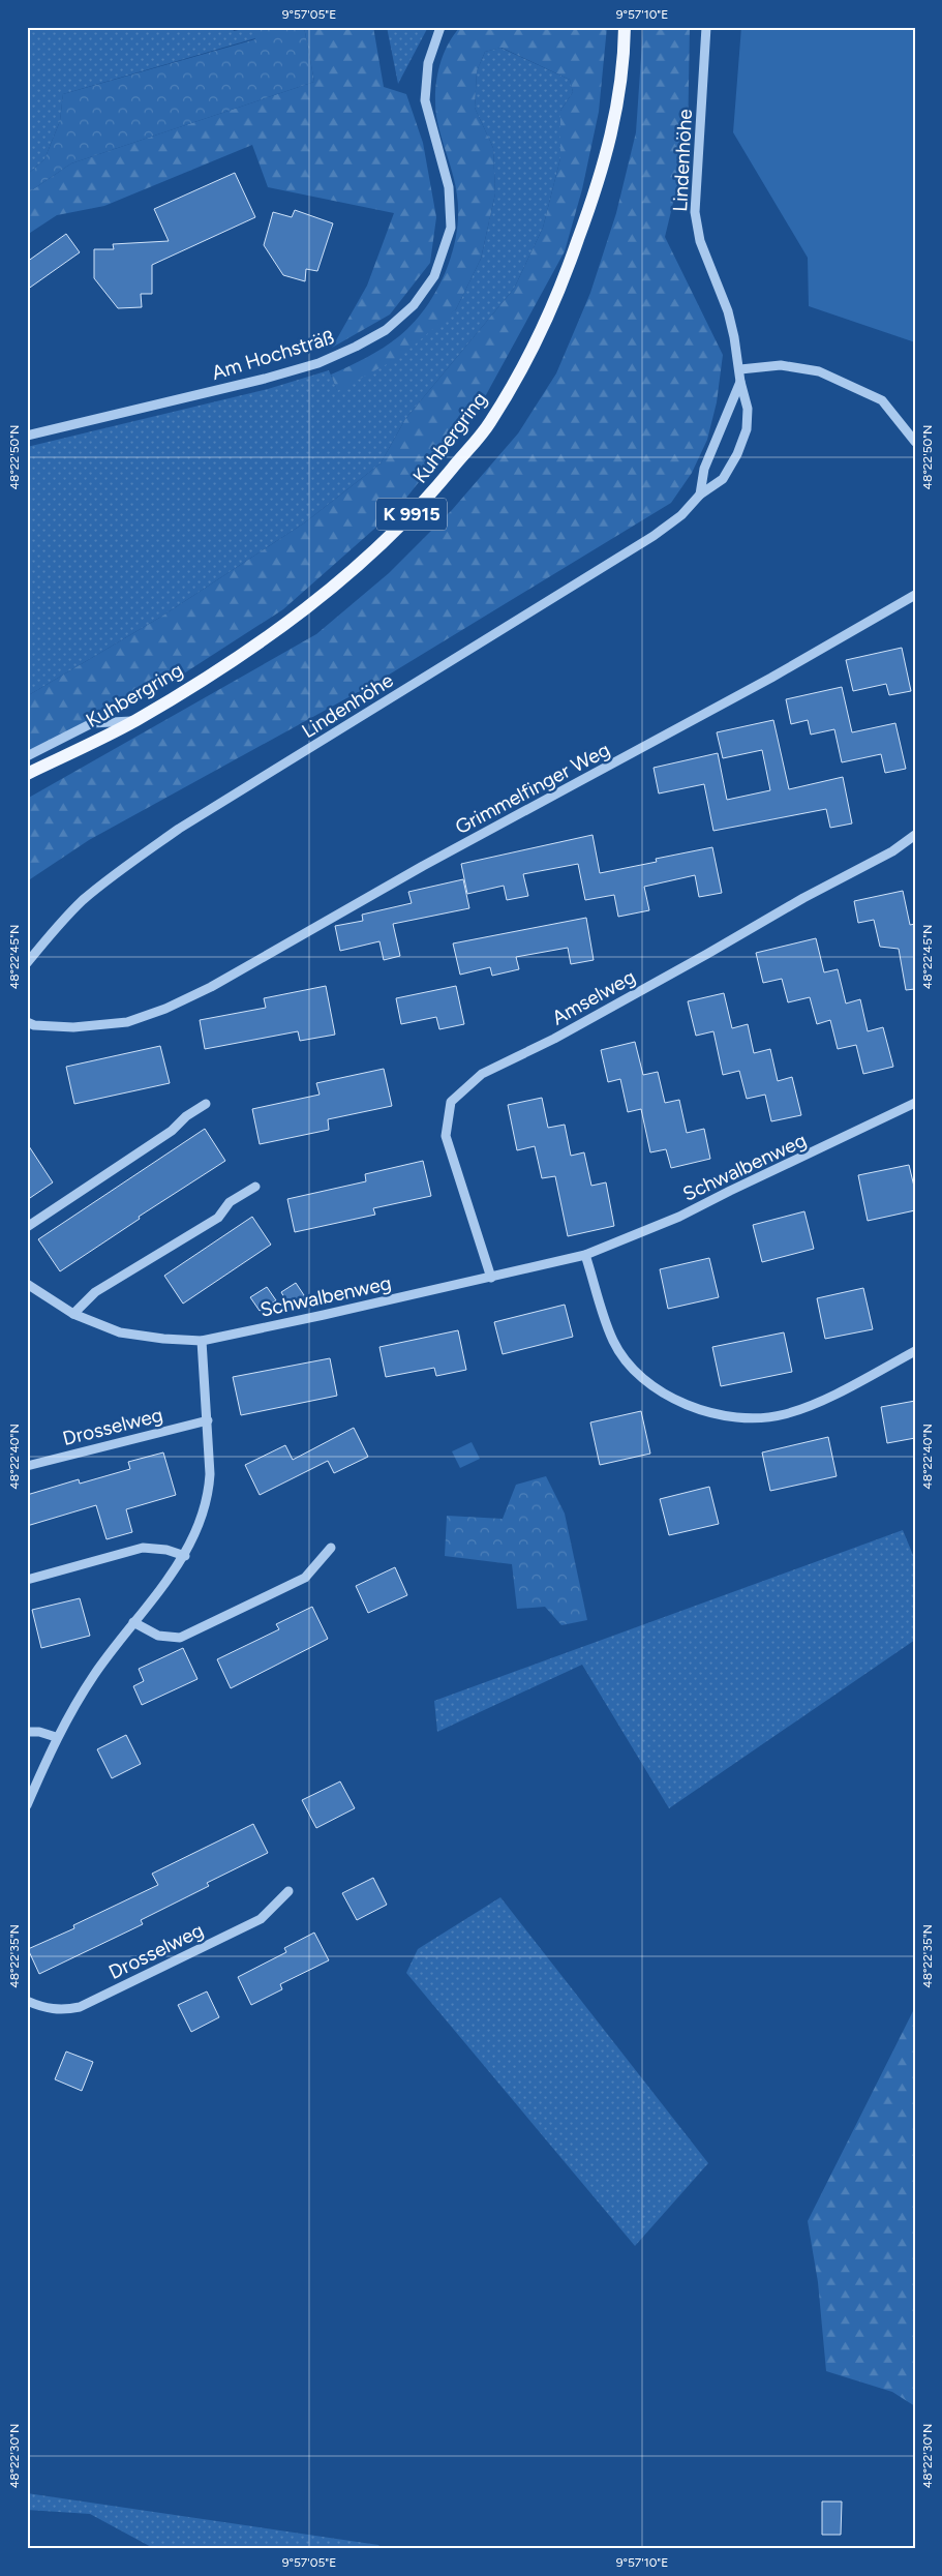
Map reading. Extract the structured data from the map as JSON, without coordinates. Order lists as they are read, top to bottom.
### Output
{
  "streets": {
    "main road": ["Kuhbergring", "K 9915"],
    "street": [
      "Lindenhöhe",
      "Am Hochsträß",
      "Grimmelfinger Weg",
      "Amselweg",
      "Schwalbenweg",
      "Drosselweg"
    ]
  },
  "crossings": [
    ["Amselweg", "Schwalbenweg"]
  ],
  "coordinates": [
    "9°57'05\"E",
    "9°57'10\"E",
    "48°22'50\"N",
    "48°22'45\"N",
    "48°22'40\"N",
    "48°22'35\"N",
    "48°22'30\"N"
  ]
}
